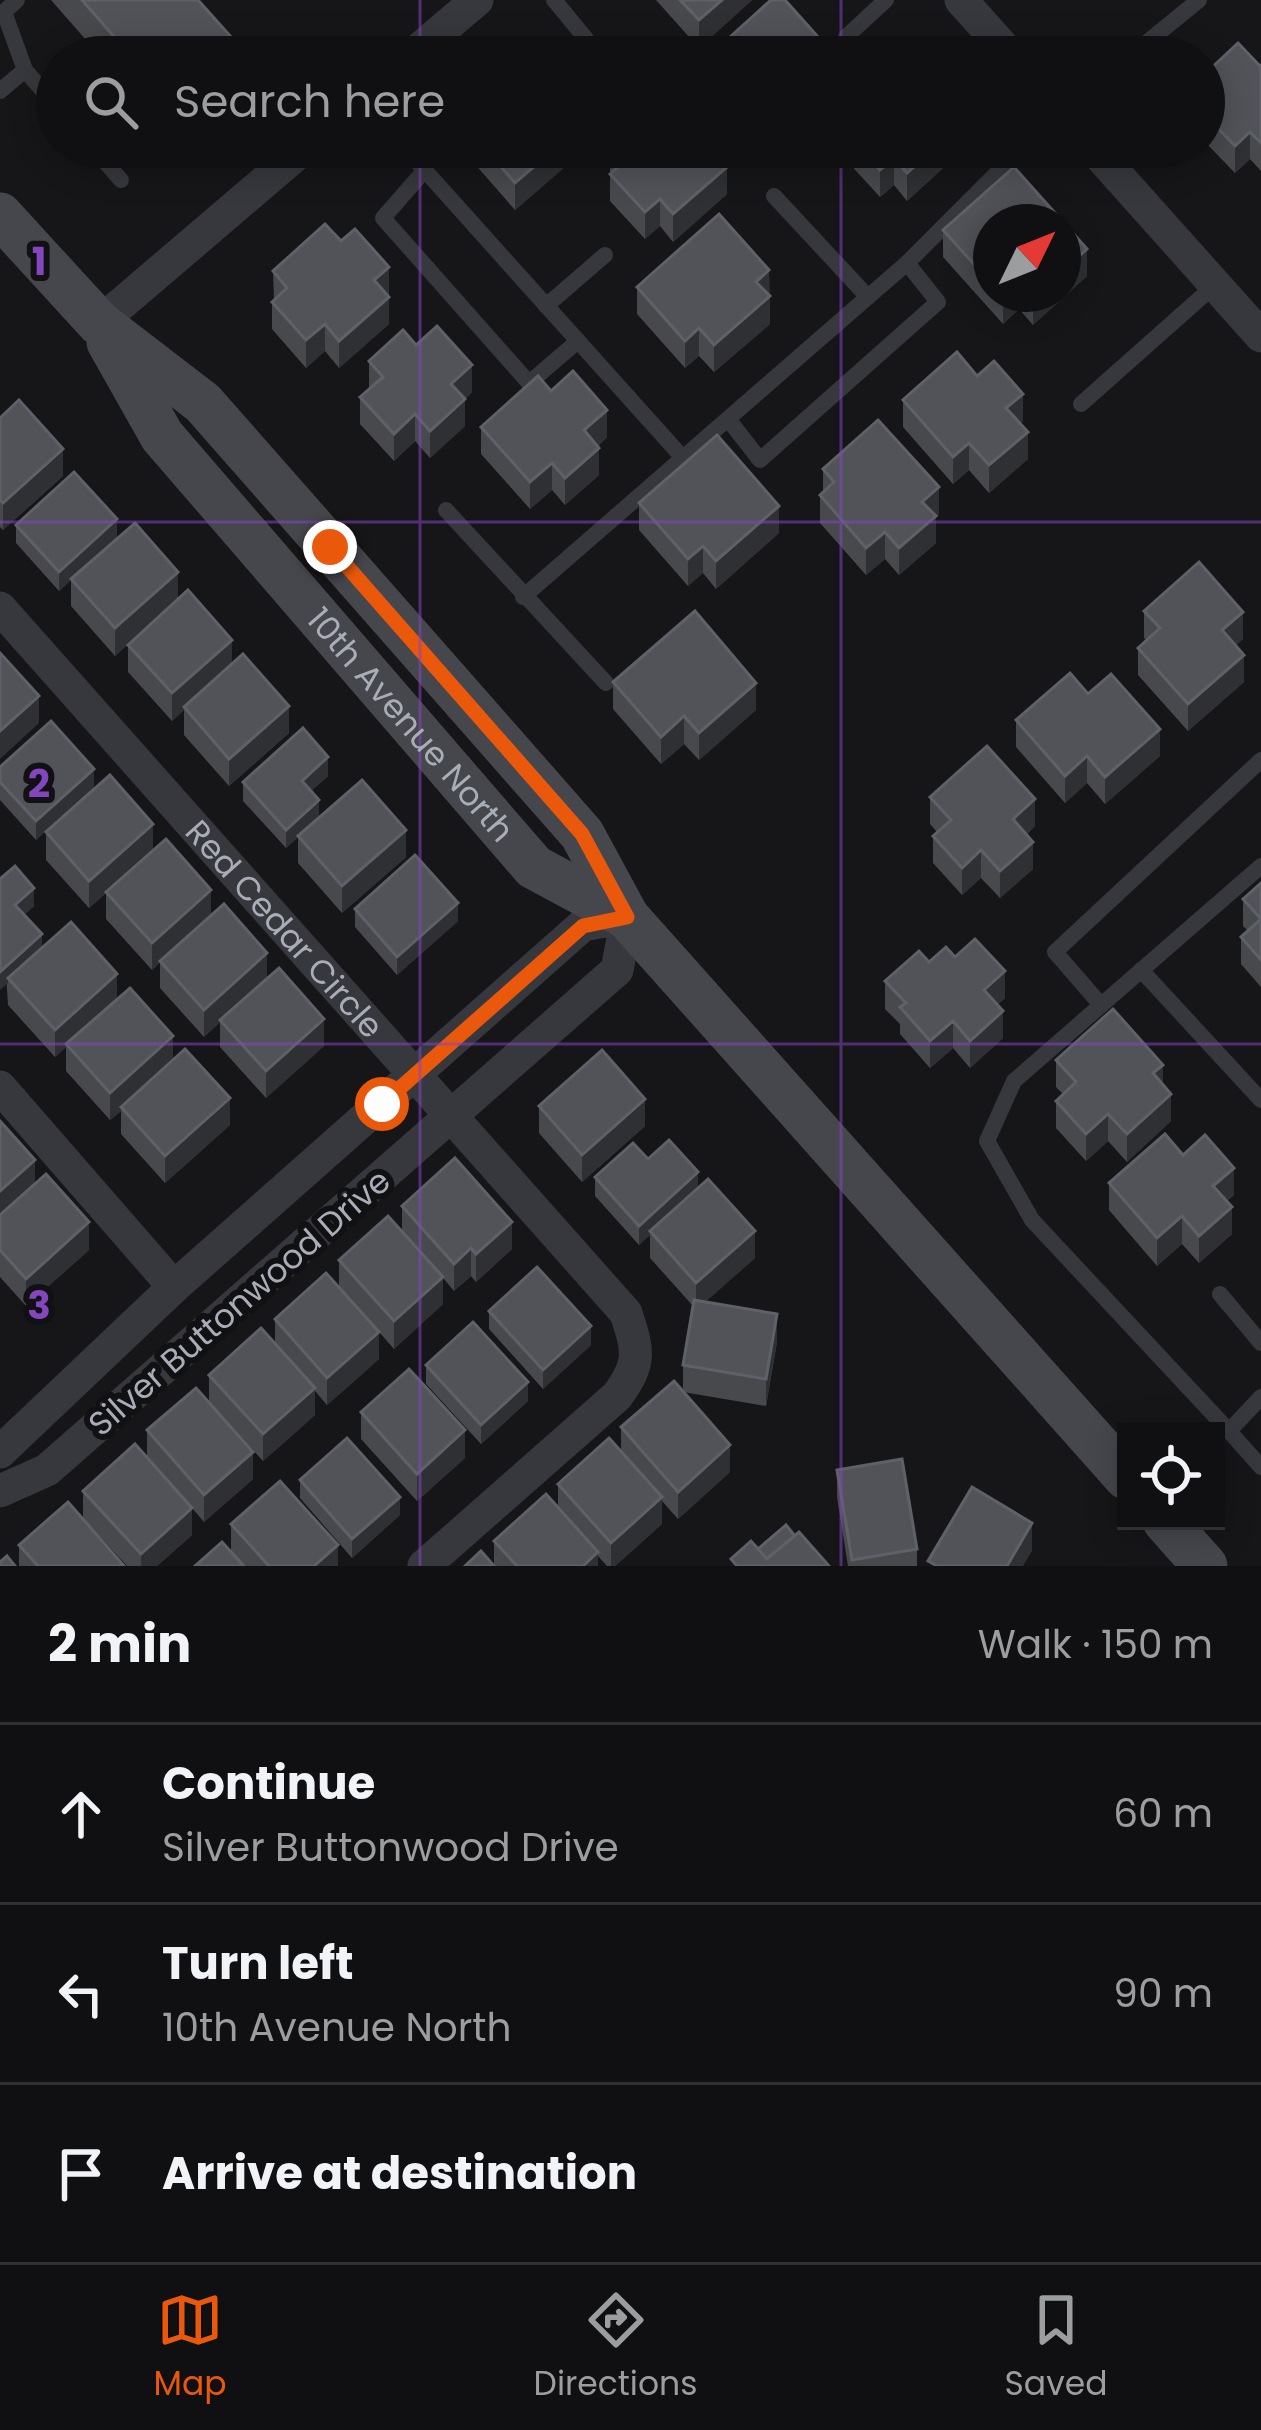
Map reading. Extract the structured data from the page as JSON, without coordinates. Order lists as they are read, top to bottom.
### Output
{
  "streets": {
    "street": ["10th Avenue North", "Red Cedar Circle", "Silver Buttonwood Drive"]
  },
  "crossings": [
    ["10th Avenue North", "Silver Buttonwood Drive"],
    ["Red Cedar Circle", "Silver Buttonwood Drive"]
  ],
  "north": "top right",
  "page": {
    "search": "Search here",
    "heading": ["2 min", "Walk · 150 m"],
    "list": [
      ["Continue", "Silver Buttonwood Drive", "60 m"],
      ["Turn left", "10th Avenue North", "90 m"],
      "Arrive at destination"
    ],
    "nav": ["Map", "Directions", "Saved"]
  },
  "grid": {
    "rows": ["1", "2", "3"]
  }
}
